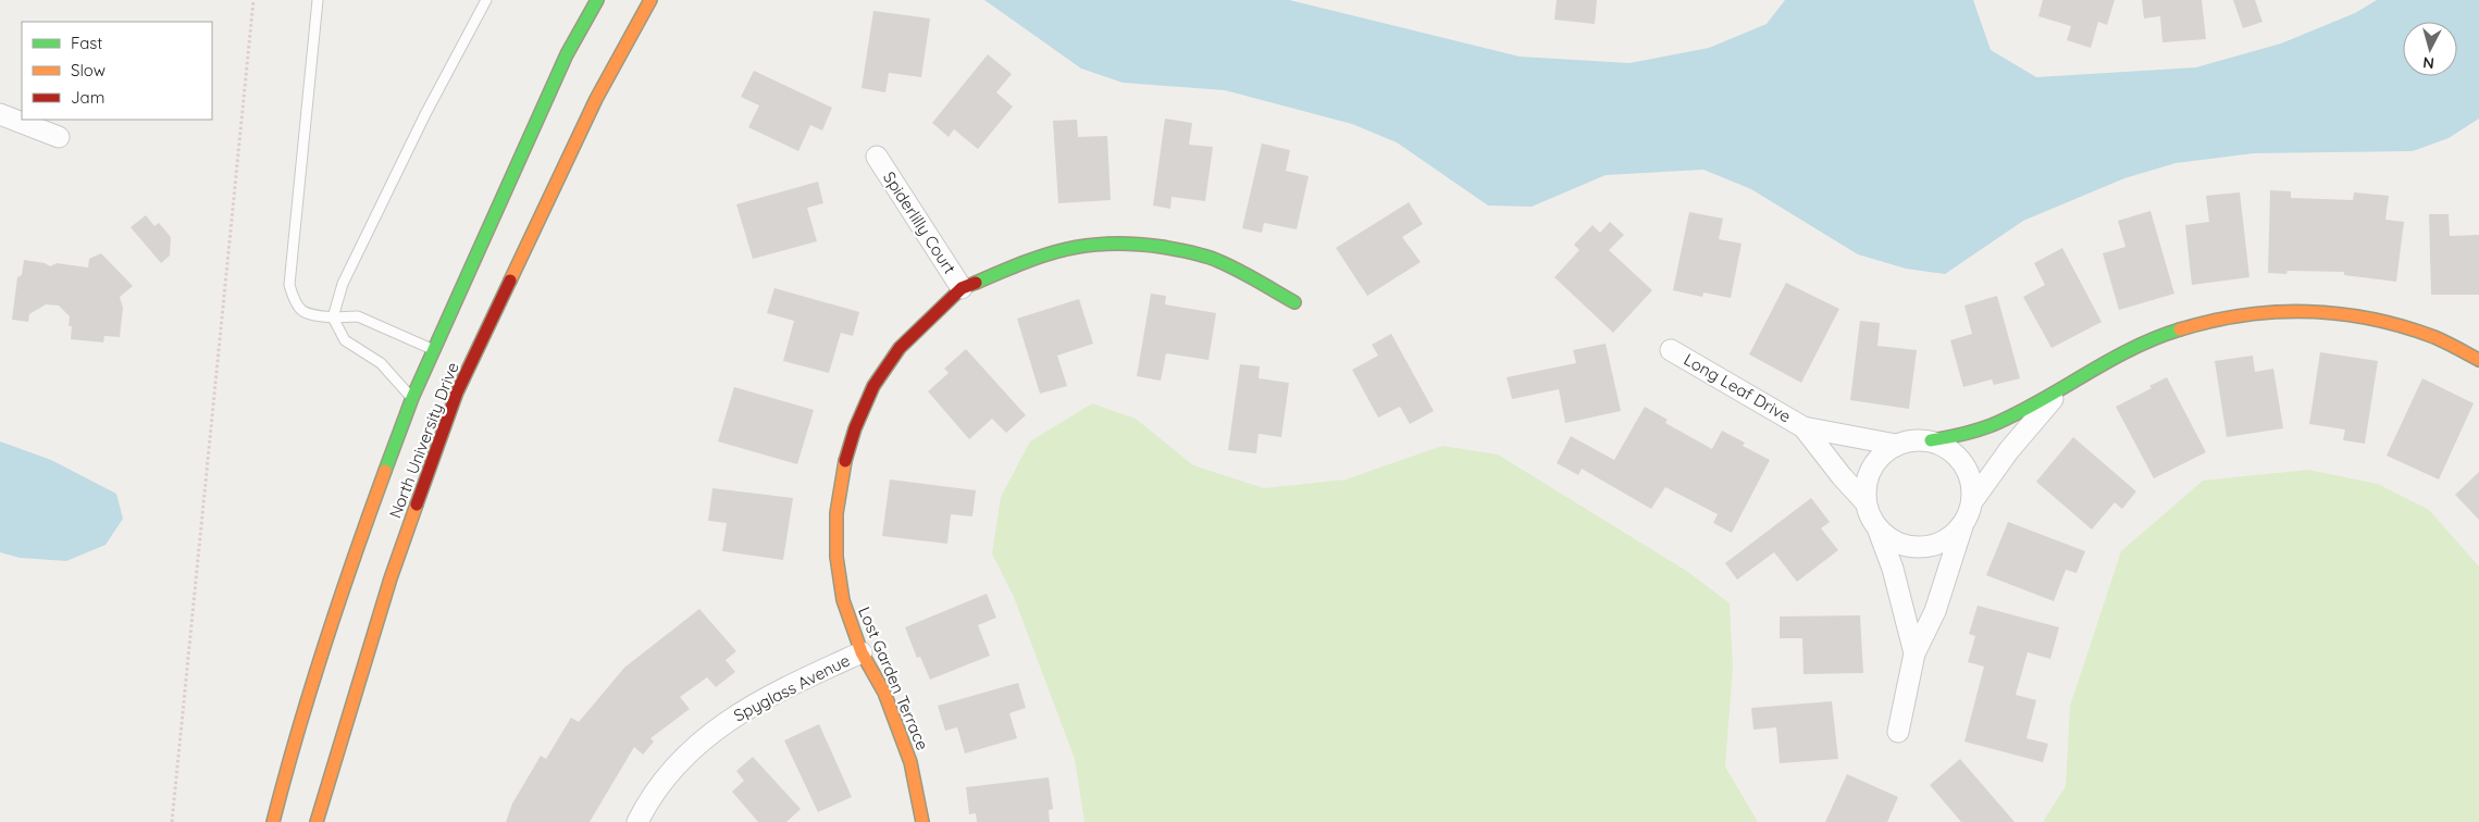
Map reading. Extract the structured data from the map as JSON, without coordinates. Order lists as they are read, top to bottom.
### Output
{
  "streets": {
    "main road": ["North University Drive", "Lost Garden Terrace"],
    "street": ["Spiderlilly Court", "Long Leaf Drive", "Spyglass Avenue"]
  },
  "crossings": [
    ["Spiderlilly Court", "Lost Garden Terrace"],
    ["Lost Garden Terrace", "Spyglass Avenue"]
  ],
  "legend": ["Fast", "Slow", "Jam"],
  "north": "bottom"
}
